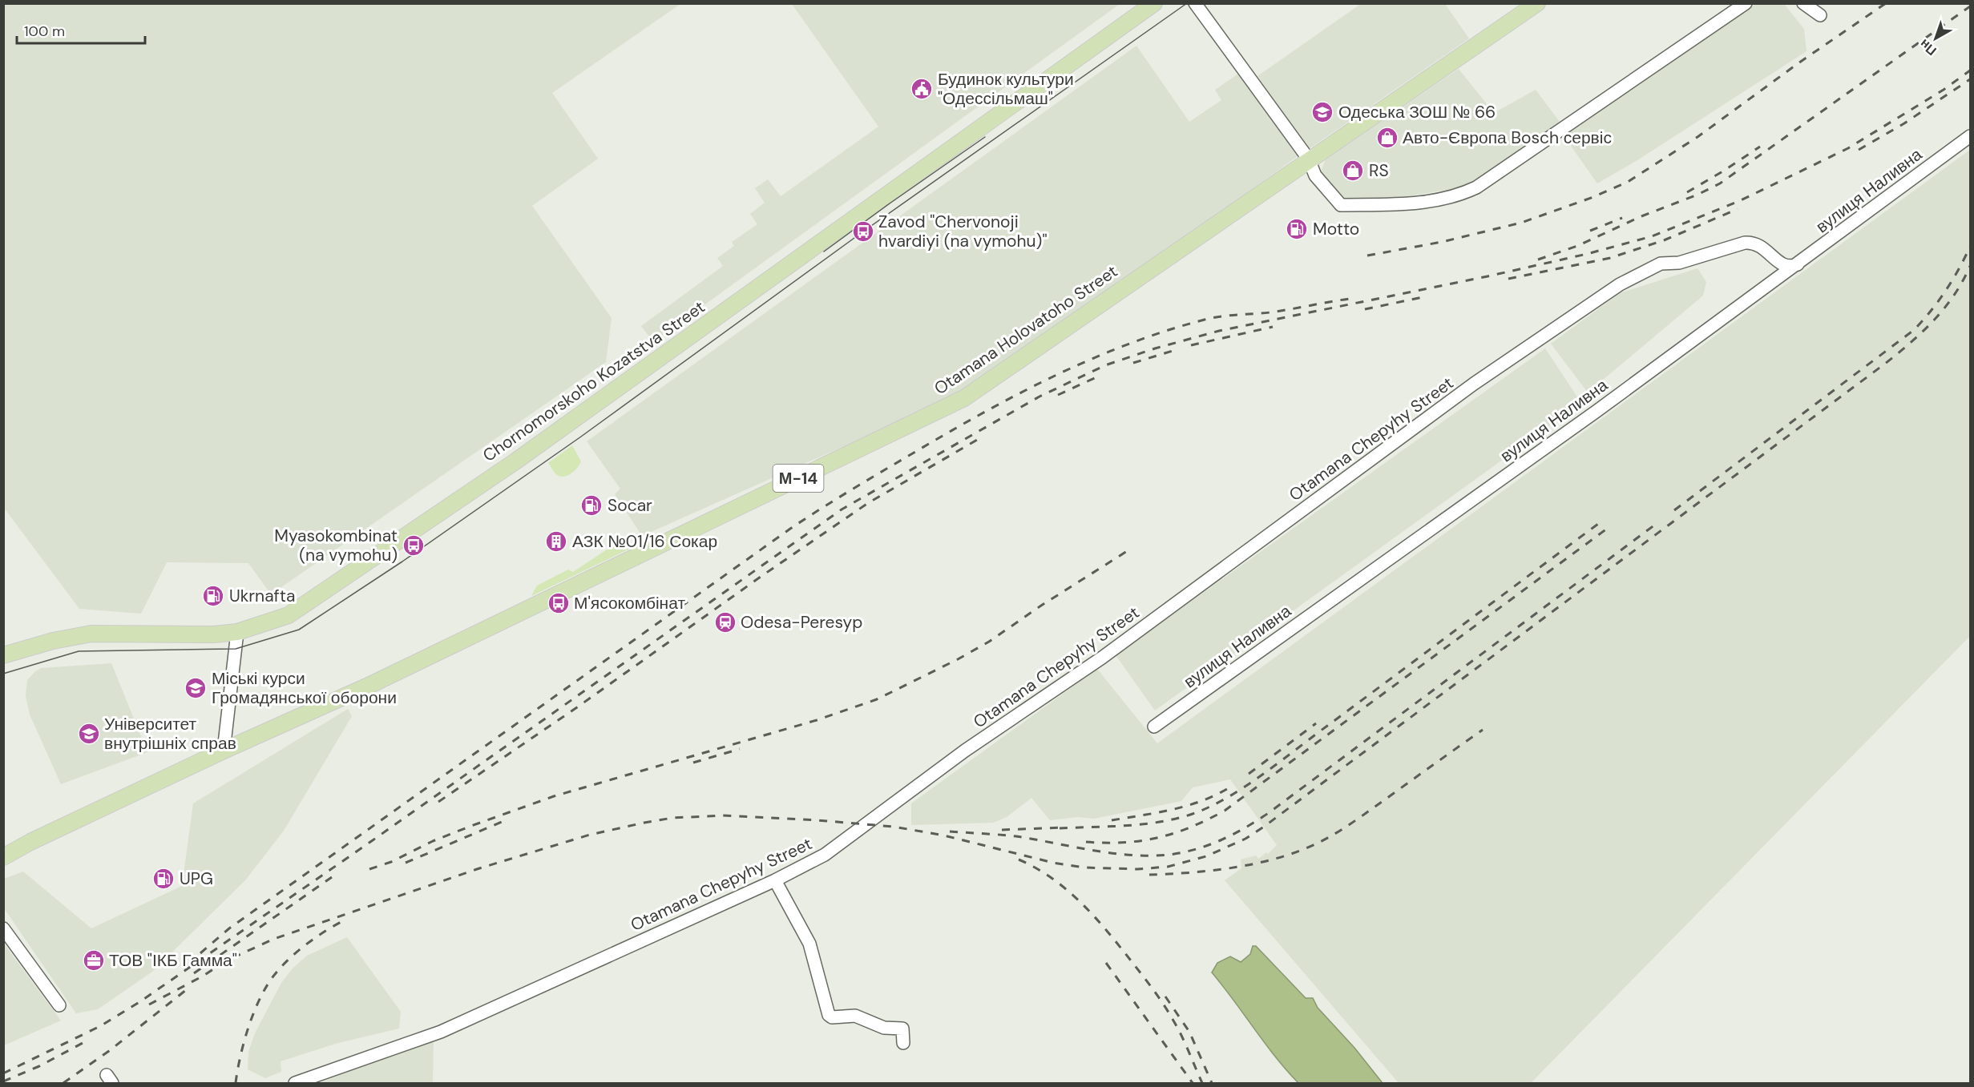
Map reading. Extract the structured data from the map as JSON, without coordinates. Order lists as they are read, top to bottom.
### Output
{
  "streets": {
    "main road": ["Otamana Holovatoho Street", "Chornomorskoho Kozatstva Street", "М-14"],
    "street": ["вулиця Наливна", "Otamana Chepyhy Street"]
  },
  "crossings": [
    ["вулиця Наливна", "Otamana Chepyhy Street"]
  ],
  "places": {
    "public building": ["Будинок культури \"Одессільмаш\""],
    "school or university": ["Одеська ЗОШ № 66", "Міські курси Громадянської оборони", "Університет внутрішніх справ"],
    "shop": ["Авто-Європа Bosch сервіс", "RS"],
    "fuel station": [
      "Motto",
      "Socar",
      "Ukrnafta",
      "UPG"
    ],
    "bus stop": ["Zavod \"Chervonoji hvardiyi (na vymohu)\"", "Myasokombinat (na vymohu)", "М'ясокомбінат"],
    "building": ["АЗК №01/16 Сокар"],
    "station": ["Odesa-Peresyp"],
    "office": ["ТОВ \"ІКБ Гамма\""]
  },
  "scale_bar": "100 m",
  "north": "bottom left"
}
